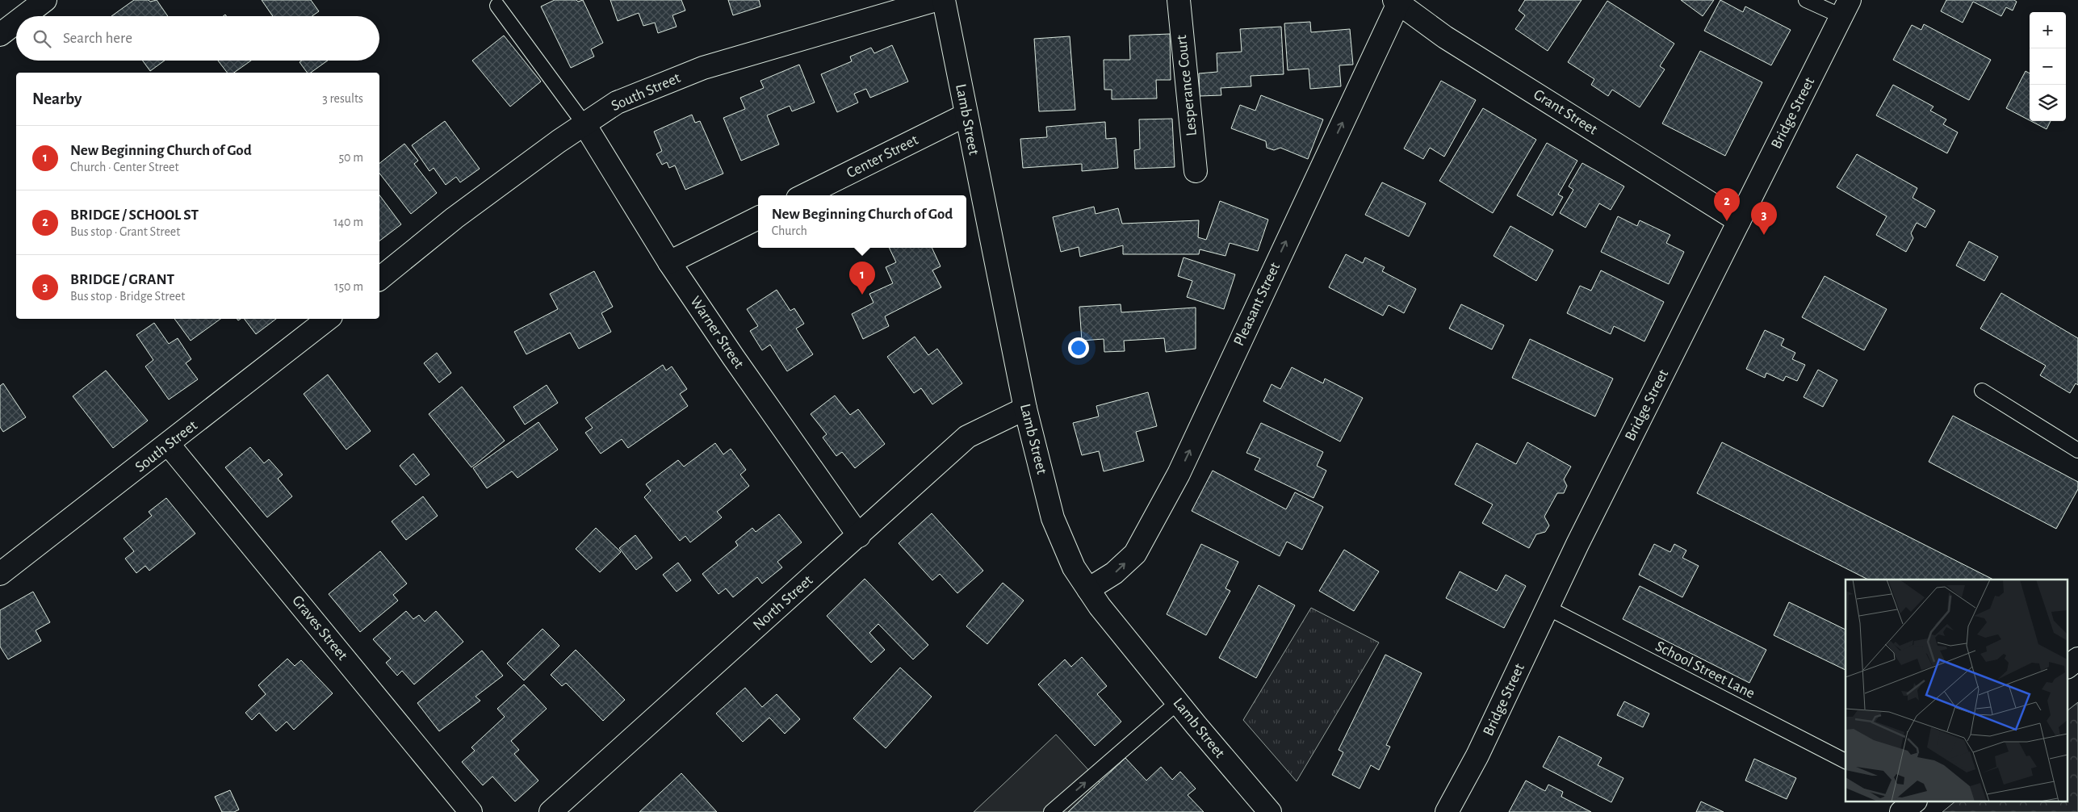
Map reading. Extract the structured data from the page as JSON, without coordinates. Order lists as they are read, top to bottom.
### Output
{
  "streets": {
    "street": [
      "Lesperance Court",
      "South Street",
      "Grant Street",
      "Bridge Street",
      "Lamb Street",
      "Center Street",
      "Pleasant Street",
      "Warner Street",
      "North Street",
      "Graves Street"
    ],
    "lane": ["School Street Lane"]
  },
  "crossings": [
    ["South Street", "Warner Street"],
    ["South Street", "Graves Street"],
    ["Grant Street", "Bridge Street"],
    ["Grant Street", "Pleasant Street"],
    ["Bridge Street", "School Street Lane"],
    ["Lamb Street", "Center Street"],
    ["Lamb Street", "Pleasant Street"],
    ["Lamb Street", "North Street"],
    ["Warner Street", "North Street"]
  ],
  "one_way": ["Pleasant Street"],
  "page": {
    "map_buttons": ["+", "−"],
    "search": "Search here",
    "heading": ["Nearby", "3 results"],
    "list": [
      {
        "mark": "1",
        "name": "New Beginning Church of God",
        "note": "Church · Center Street",
        "value": "50 m"
      },
      {
        "mark": "2",
        "name": "BRIDGE / SCHOOL ST",
        "note": "Bus stop · Grant Street",
        "value": "140 m"
      },
      {
        "mark": "3",
        "name": "BRIDGE / GRANT",
        "note": "Bus stop · Bridge Street",
        "value": "150 m"
      }
    ],
    "pins": ["2", "3", "1"],
    "popup": ["New Beginning Church of God", "Church"]
  }
}
